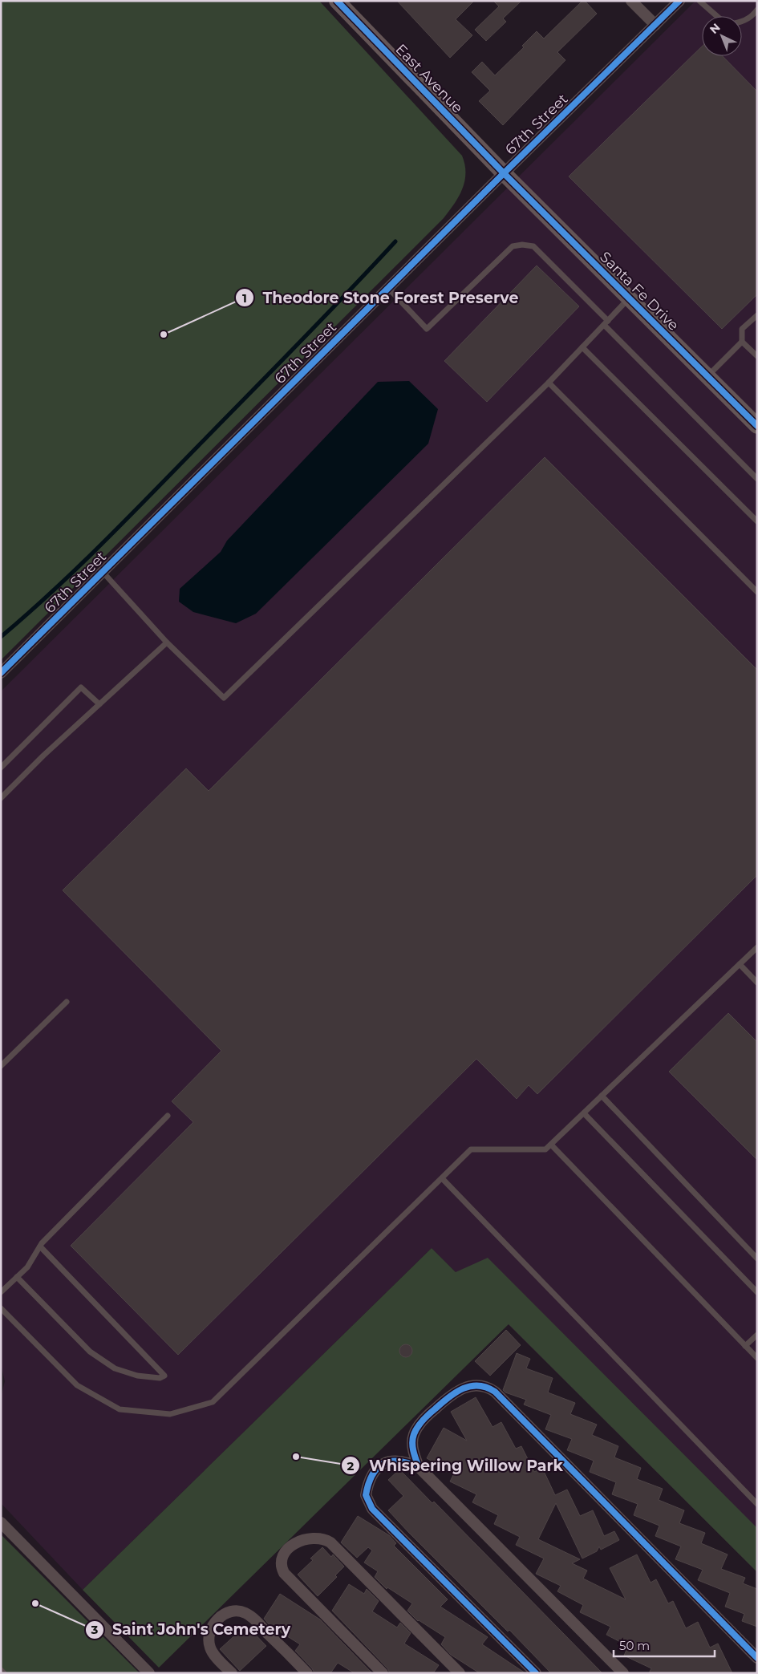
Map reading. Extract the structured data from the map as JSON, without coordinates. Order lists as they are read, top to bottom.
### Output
{
  "streets": {
    "street": ["East Avenue", "67th Street", "Santa Fe Drive"]
  },
  "crossings": [
    ["East Avenue", "67th Street"],
    ["East Avenue", "Santa Fe Drive"],
    ["67th Street", "Santa Fe Drive"]
  ],
  "places": ["Theodore Stone Forest Preserve", "Whispering Willow Park", "Saint John's Cemetery"],
  "scale_bar": "50 m",
  "north": "top left"
}
